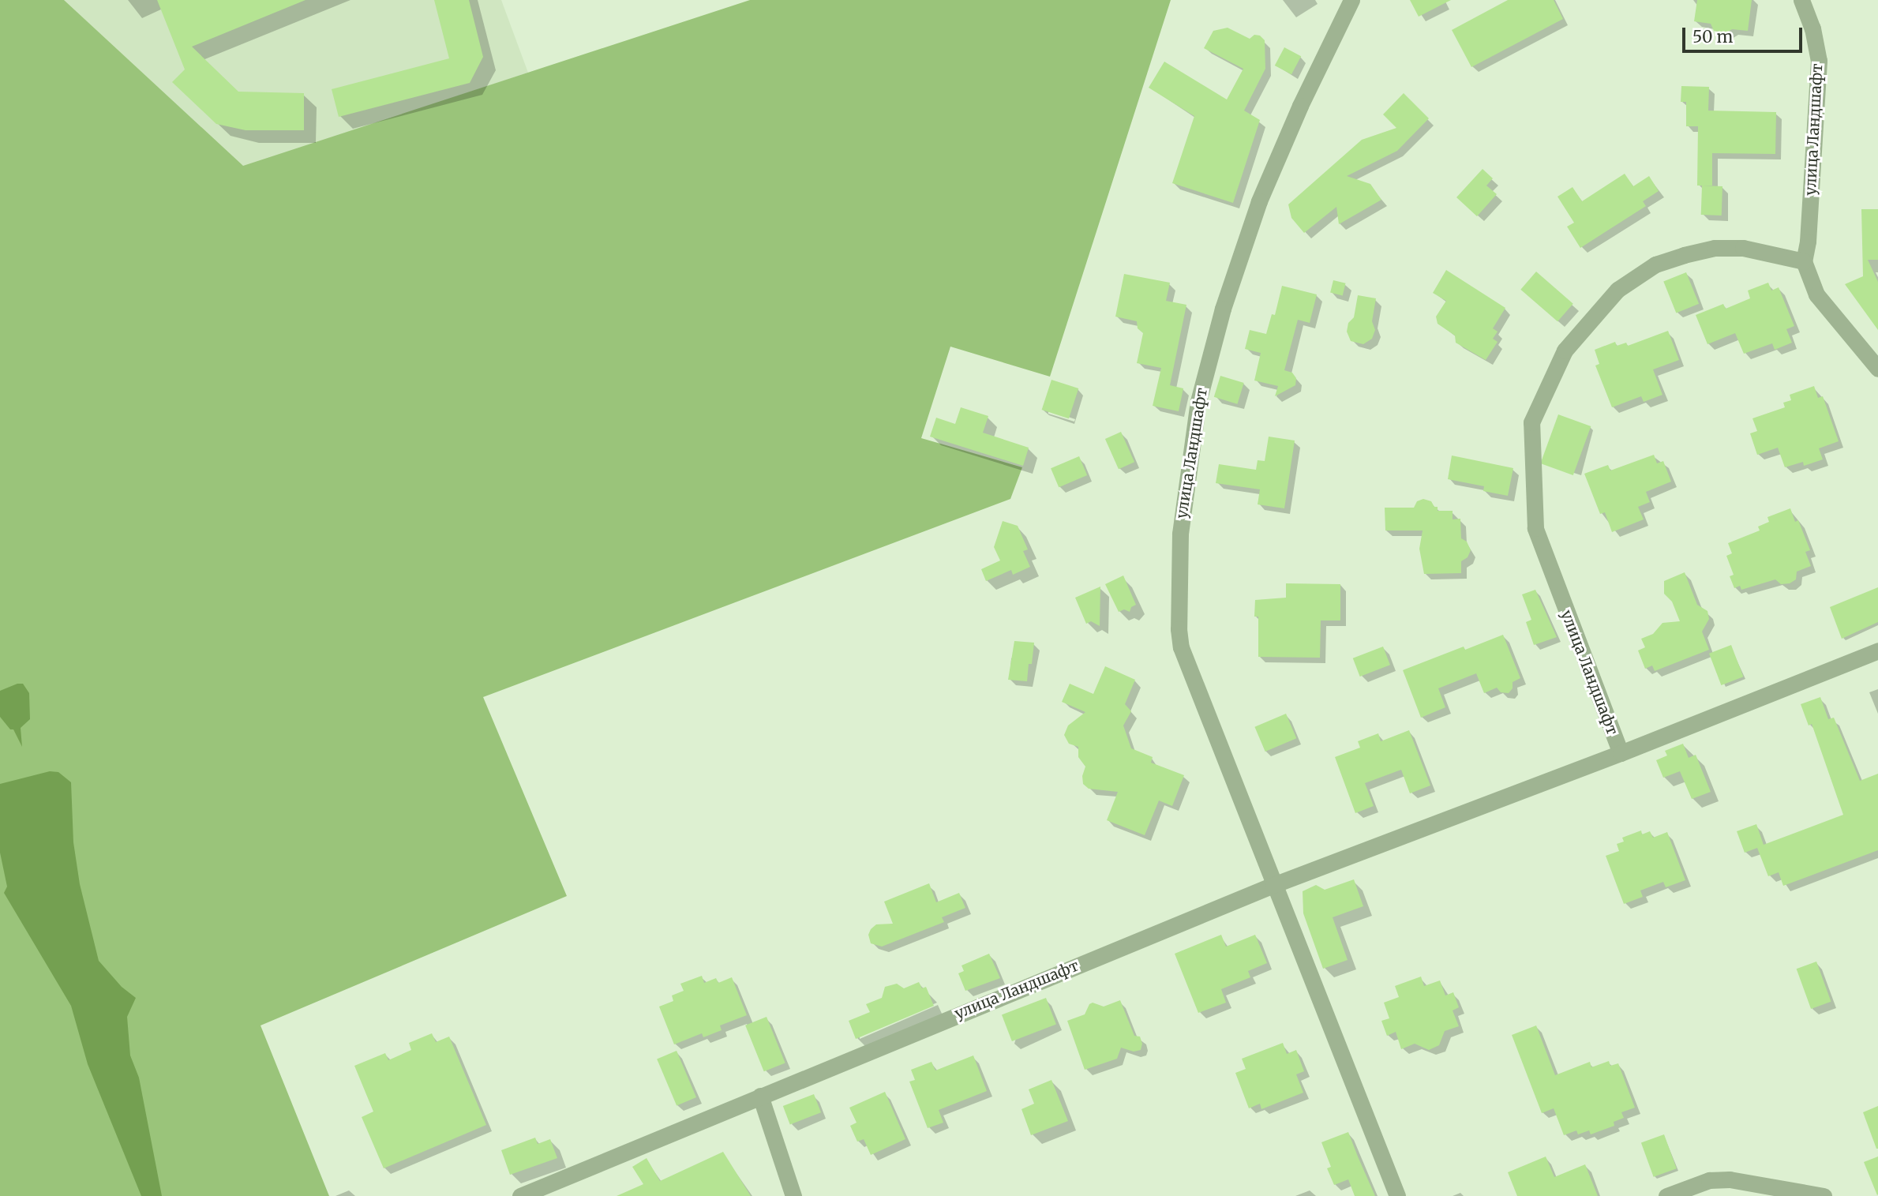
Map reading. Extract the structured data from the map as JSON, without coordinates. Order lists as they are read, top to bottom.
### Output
{
  "streets": {
    "street": ["улица Ландшафт"]
  },
  "scale_bar": "50 m"
}
